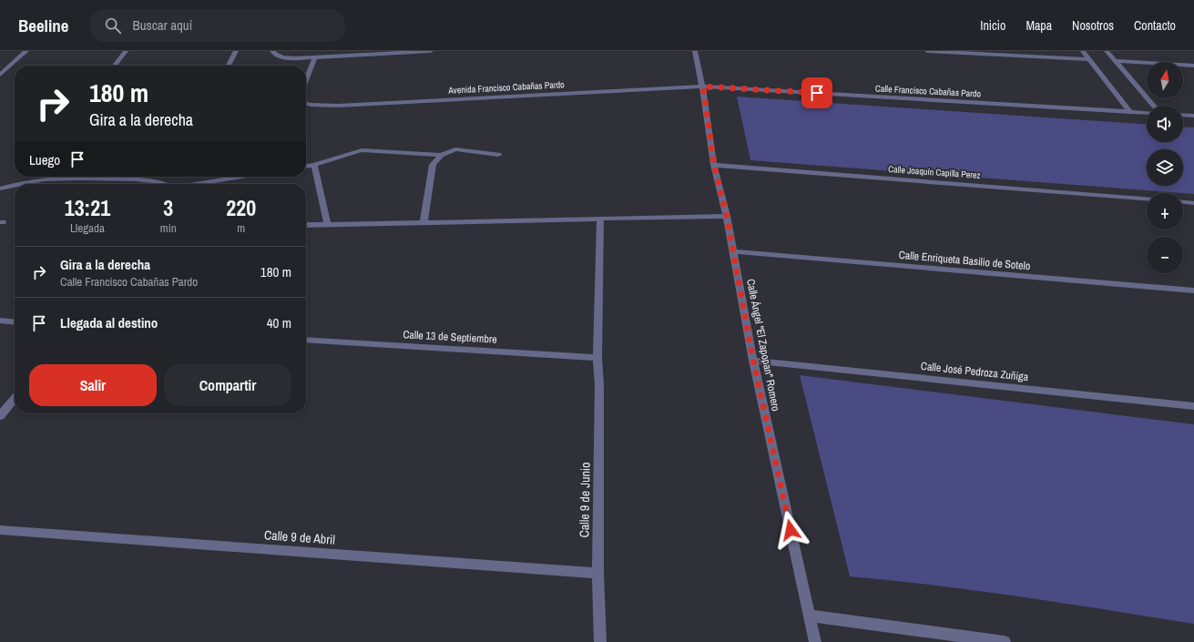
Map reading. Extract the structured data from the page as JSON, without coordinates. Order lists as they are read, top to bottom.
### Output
{
  "streets": {
    "street": [
      "Avenida Francisco Cabañas Pardo",
      "Calle Francisco Cabañas Pardo",
      "Calle Joaquín Capilla Perez",
      "Calle Enriqueta Basilio de Sotelo",
      "Calle 13 de Septiembre",
      "Calle Ángel \"El Zapopan\" Romero",
      "Calle José Pedroza Zuñiga",
      "Calle 9 de Junio",
      "Calle 9 de Abril"
    ]
  },
  "crossings": [
    ["Avenida Francisco Cabañas Pardo", "Calle Francisco Cabañas Pardo"],
    ["Avenida Francisco Cabañas Pardo", "Calle Ángel \"El Zapopan\" Romero"],
    ["Calle Francisco Cabañas Pardo", "Calle Ángel \"El Zapopan\" Romero"],
    ["Calle Joaquín Capilla Perez", "Calle Ángel \"El Zapopan\" Romero"],
    ["Calle Enriqueta Basilio de Sotelo", "Calle Ángel \"El Zapopan\" Romero"],
    ["Calle 13 de Septiembre", "Calle 9 de Junio"],
    ["Calle Ángel \"El Zapopan\" Romero", "Calle José Pedroza Zuñiga"],
    ["Calle 9 de Junio", "Calle 9 de Abril"]
  ],
  "north": "top",
  "page": {
    "header": "Beeline",
    "search": "Buscar aquí",
    "nav": [
      "Inicio",
      "Mapa",
      "Nosotros",
      "Contacto"
    ],
    "map_buttons": ["+", "−"],
    "turn": ["180 m", "Gira a la derecha"],
    "then": "Luego",
    "eta": [
      "13:21",
      "Llegada",
      "3",
      "min",
      "220",
      "m"
    ],
    "list": [
      {
        "name": "Gira a la derecha",
        "note": "Calle Francisco Cabañas Pardo",
        "value": "180 m"
      },
      {
        "name": "Llegada al destino",
        "value": "40 m"
      }
    ],
    "buttons": ["Salir", "Compartir"]
  }
}
